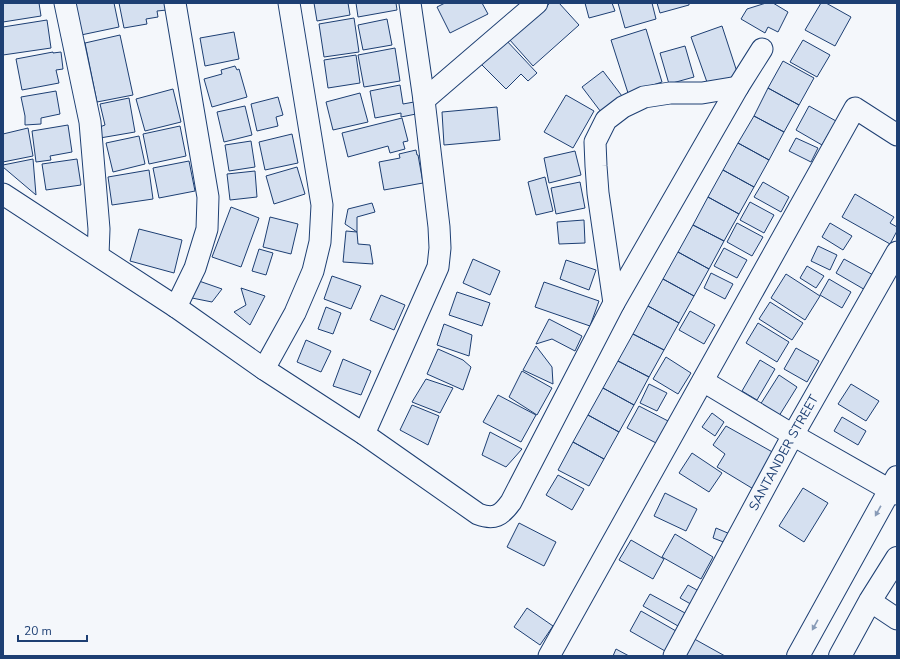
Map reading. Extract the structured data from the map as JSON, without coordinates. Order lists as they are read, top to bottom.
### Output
{
  "streets": {
    "street": ["SANTANDER STREET"]
  },
  "scale_bar": "20 m"
}
